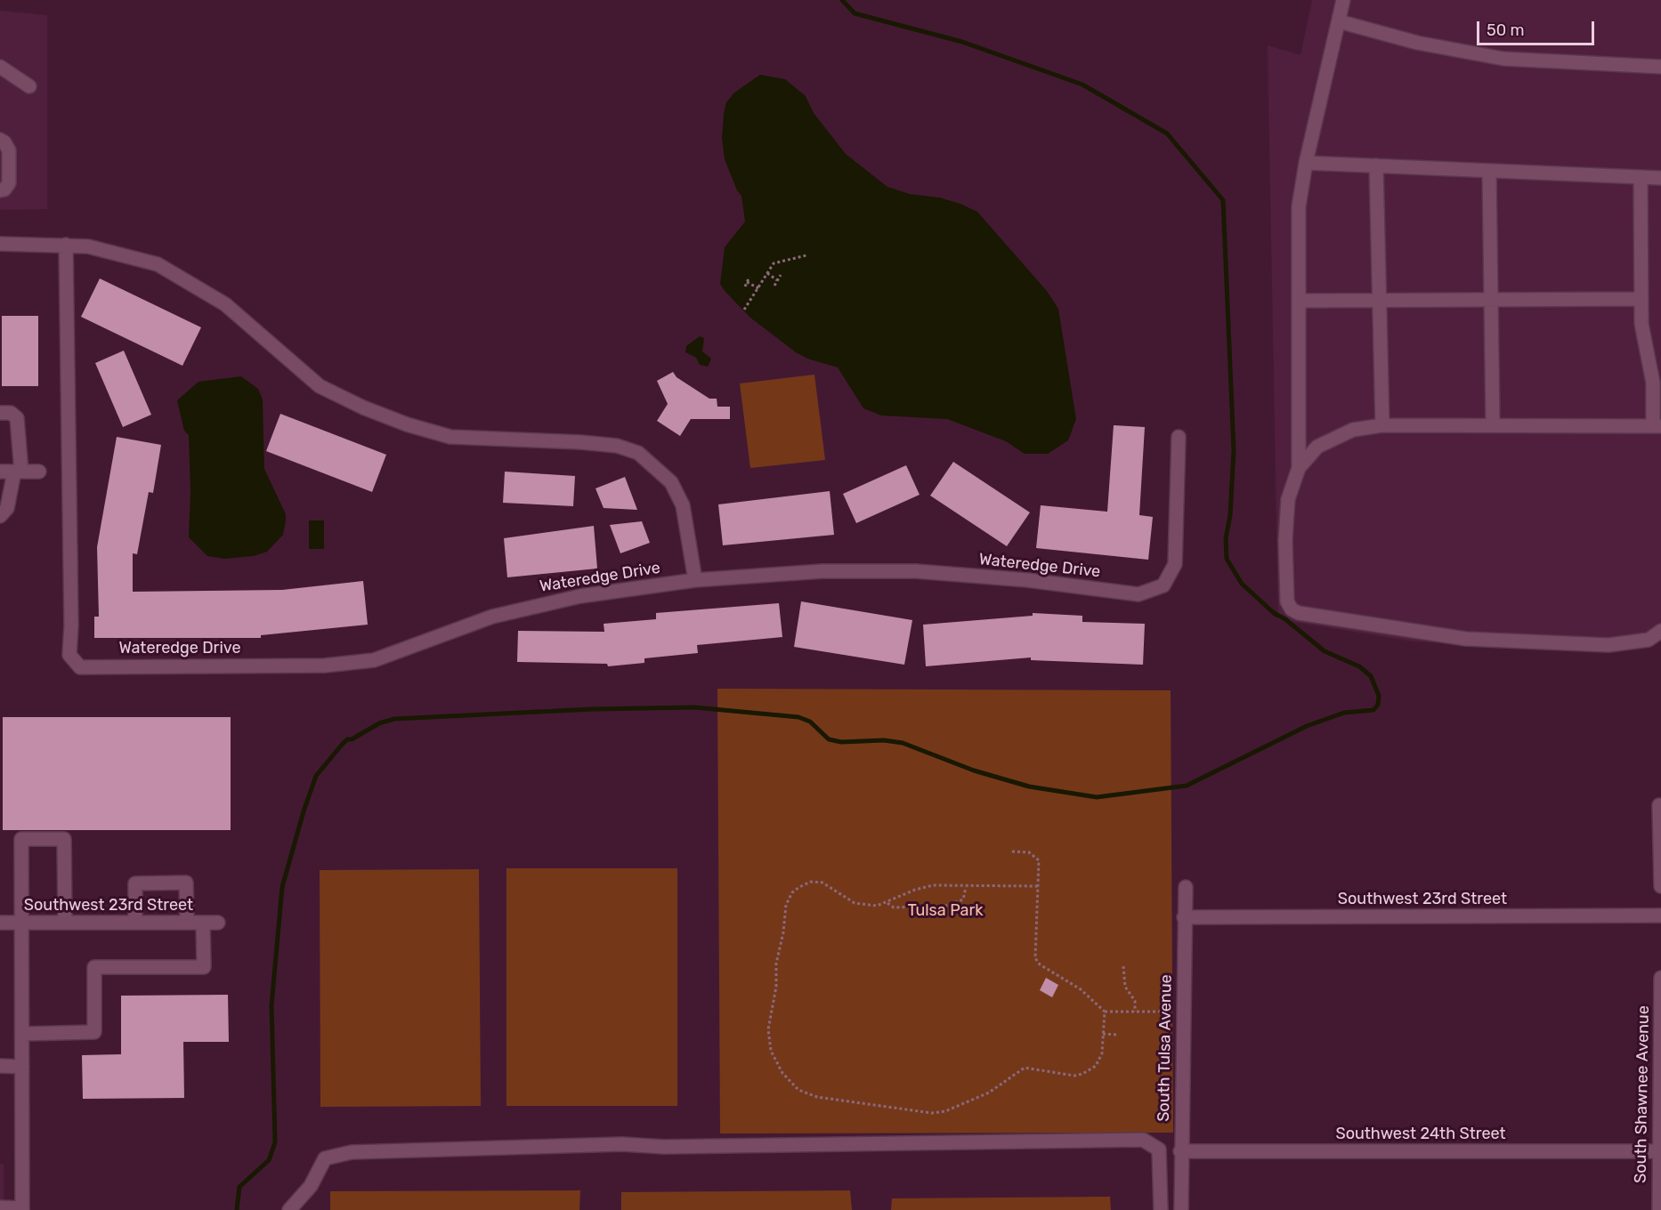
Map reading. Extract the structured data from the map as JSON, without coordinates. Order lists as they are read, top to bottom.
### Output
{
  "streets": {
    "street": [
      "Wateredge Drive",
      "Southwest 23rd Street",
      "South Tulsa Avenue",
      "South Shawnee Avenue",
      "Southwest 24th Street"
    ]
  },
  "crossings": [
    ["Southwest 23rd Street", "South Tulsa Avenue"],
    ["South Tulsa Avenue", "Southwest 24th Street"],
    ["South Shawnee Avenue", "Southwest 24th Street"]
  ],
  "parks": ["Tulsa Park"],
  "scale_bar": "50 m"
}
